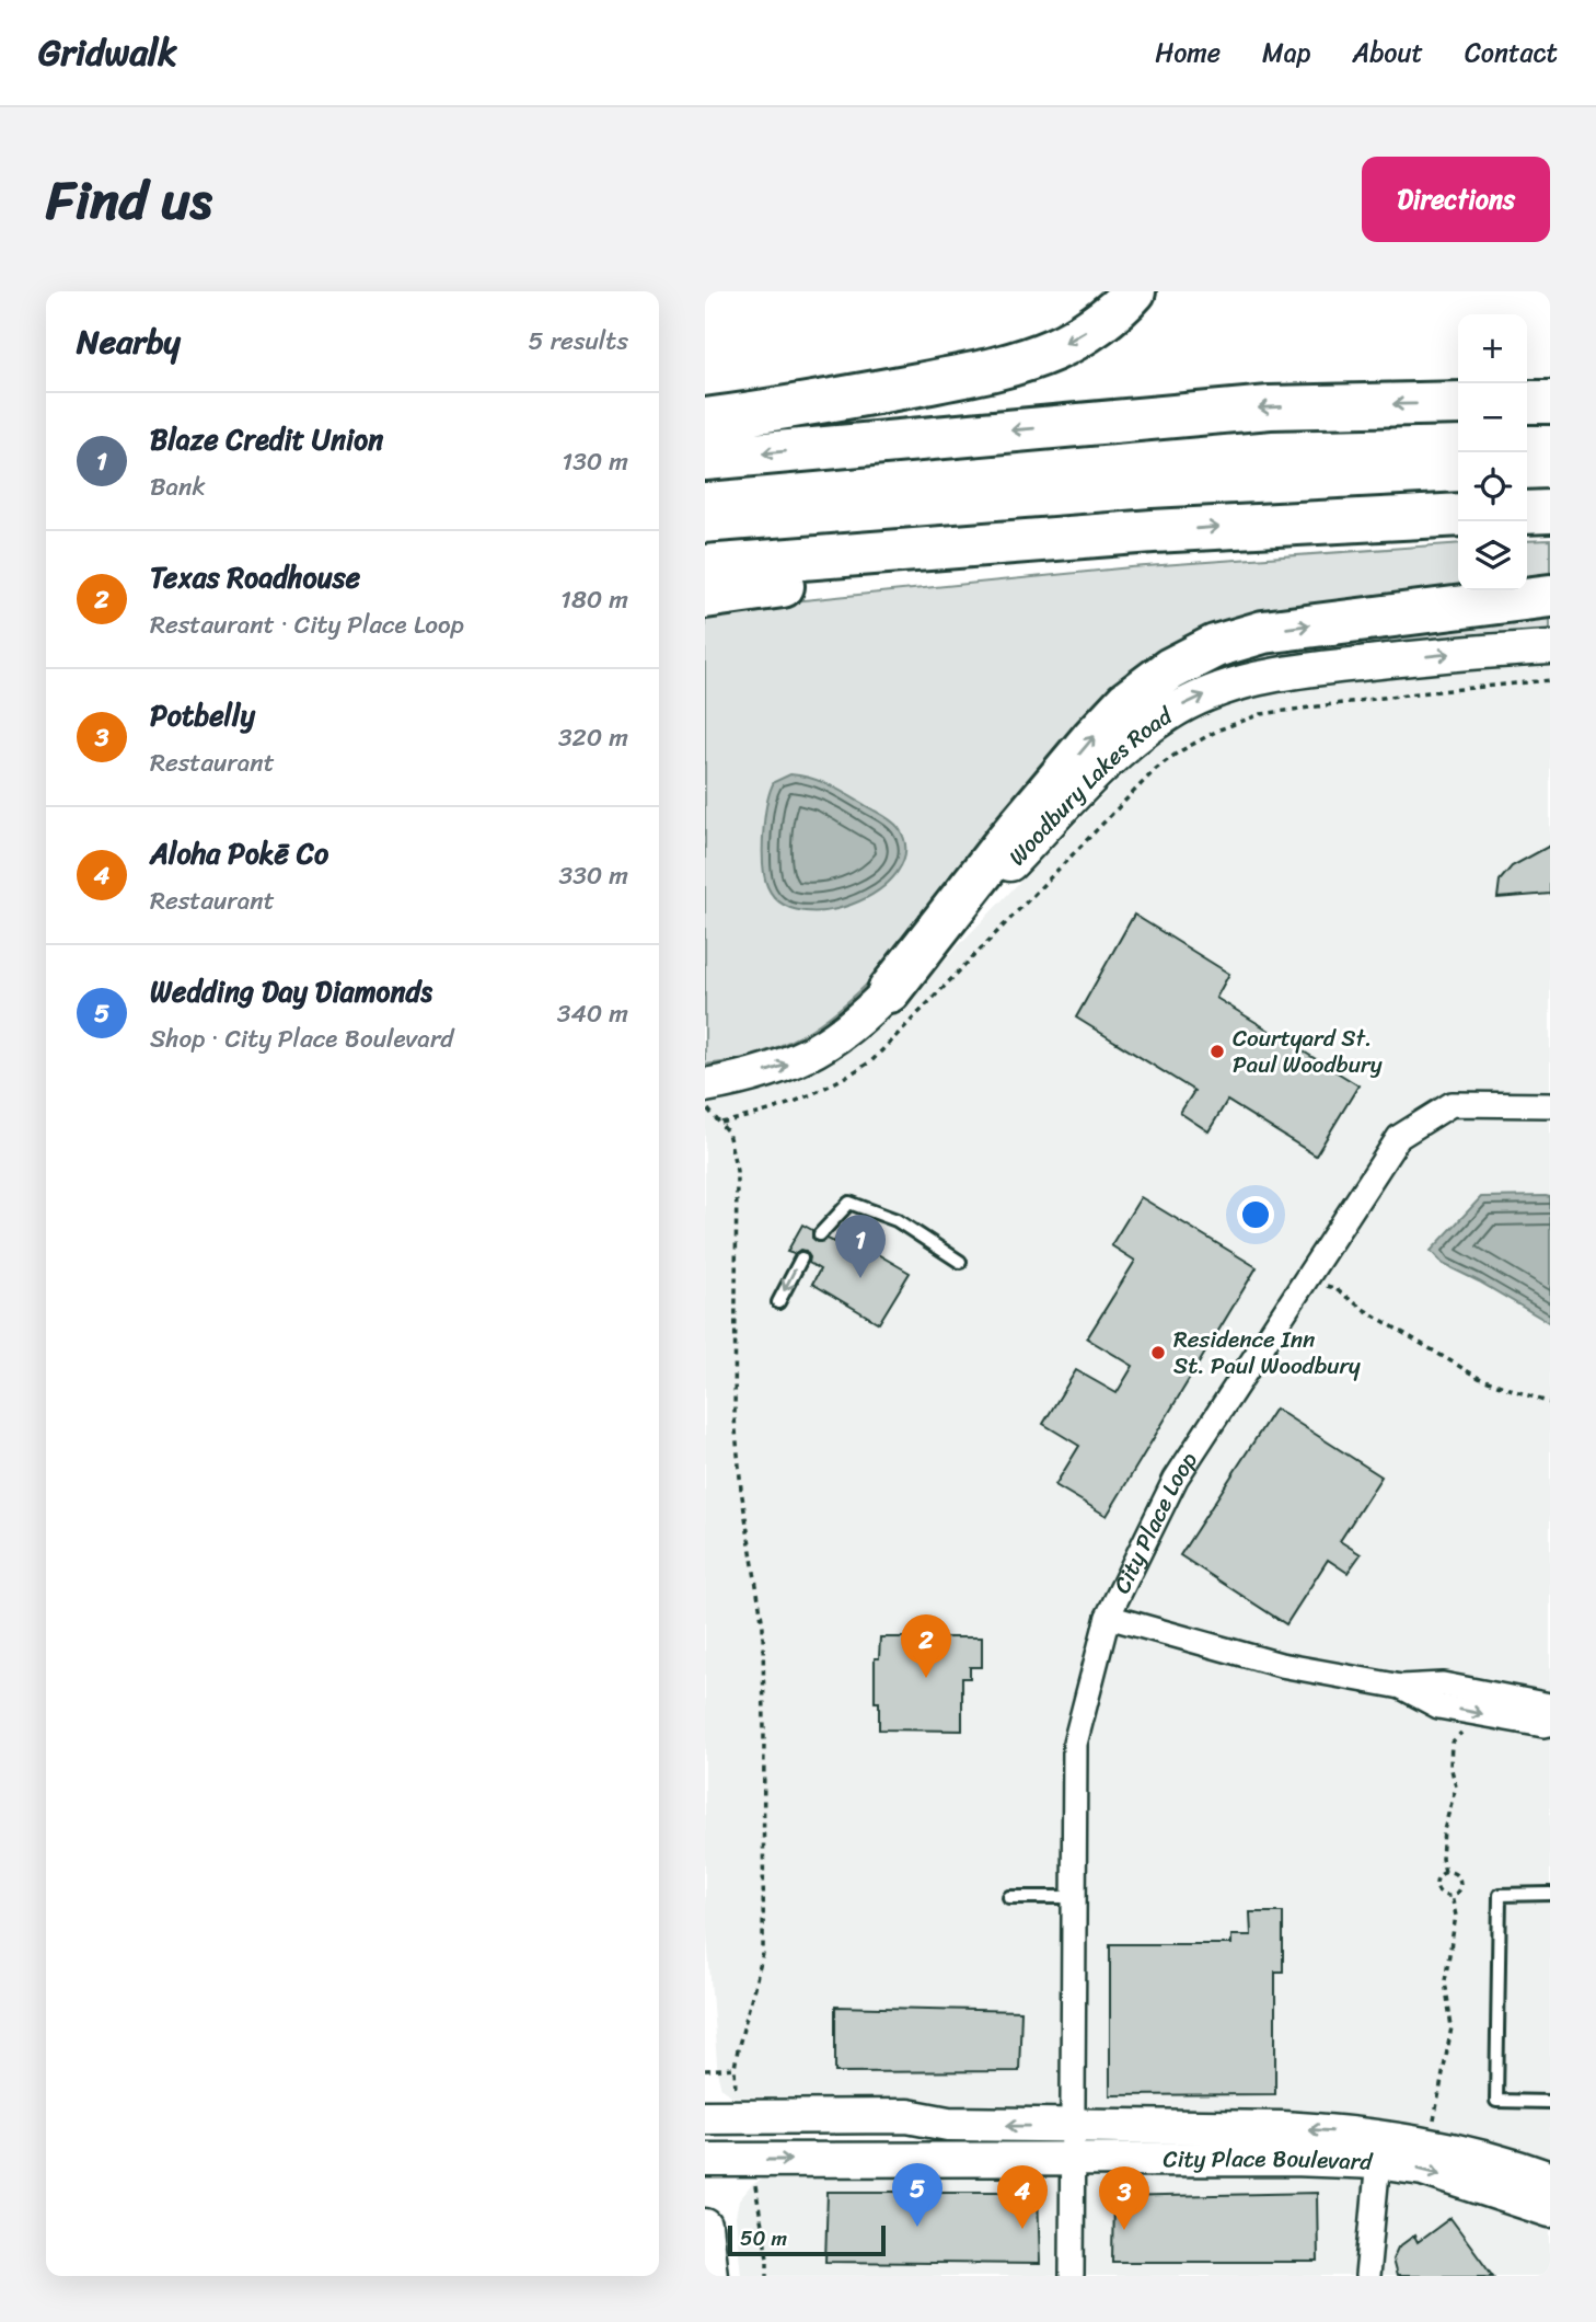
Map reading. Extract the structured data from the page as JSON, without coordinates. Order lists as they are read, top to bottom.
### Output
{
  "streets": {
    "street": ["Woodbury Lakes Road", "City Place Loop", "City Place Boulevard"]
  },
  "crossings": [
    ["City Place Loop", "City Place Boulevard"]
  ],
  "one_way": ["Woodbury Lakes Road"],
  "places": ["Courtyard St. Paul Woodbury", "Residence Inn St. Paul Woodbury"],
  "scale_bar": "50 m",
  "page": {
    "header": "Gridwalk",
    "nav": [
      "Home",
      "Map",
      "About",
      "Contact"
    ],
    "title": "Find us",
    "buttons": "Directions",
    "heading": ["Nearby", "5 results"],
    "map_buttons": ["+", "−"],
    "list": [
      {
        "mark": "1",
        "name": "Blaze Credit Union",
        "note": "Bank",
        "value": "130 m"
      },
      {
        "mark": "2",
        "name": "Texas Roadhouse",
        "note": "Restaurant · City Place Loop",
        "value": "180 m"
      },
      {
        "mark": "3",
        "name": "Potbelly",
        "note": "Restaurant",
        "value": "320 m"
      },
      {
        "mark": "4",
        "name": "Aloha Pokē Co",
        "note": "Restaurant",
        "value": "330 m"
      },
      {
        "mark": "5",
        "name": "Wedding Day Diamonds",
        "note": "Shop · City Place Boulevard",
        "value": "340 m"
      }
    ],
    "pins": [
      "1",
      "2",
      "5",
      "4",
      "3"
    ],
    "scale": "50 m"
  }
}
